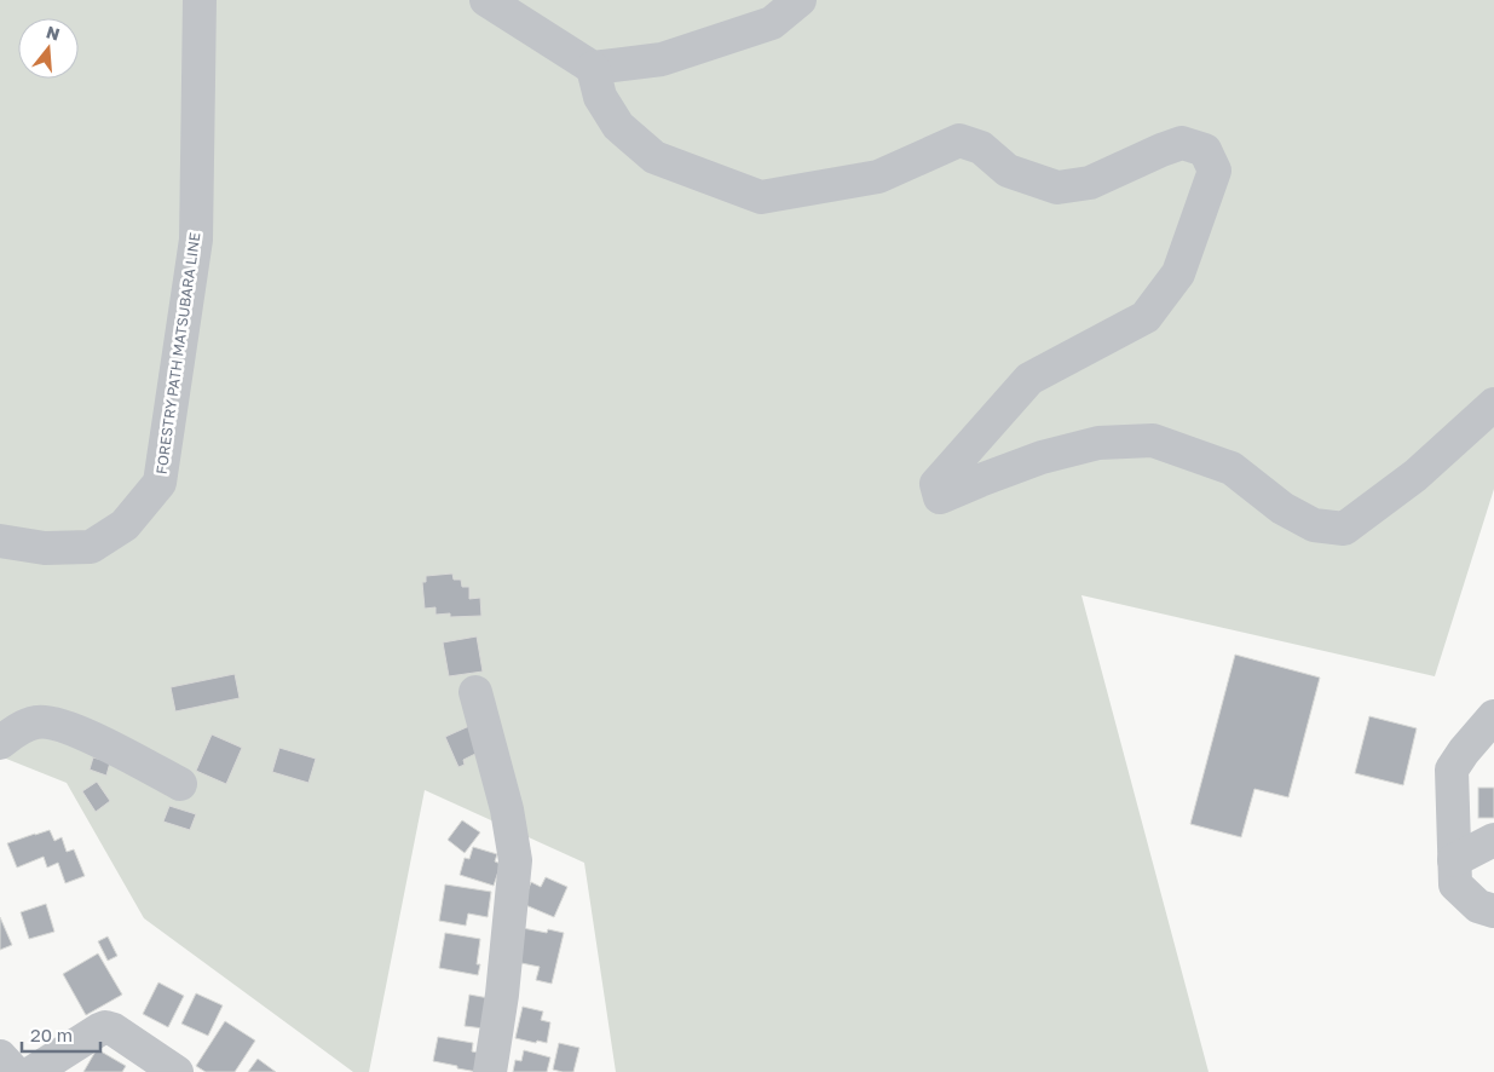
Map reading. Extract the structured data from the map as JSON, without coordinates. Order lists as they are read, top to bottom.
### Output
{
  "streets": {
    "street": ["FORESTRY PATH MATSUBARA LINE"]
  },
  "scale_bar": "20 m",
  "north": "top"
}
